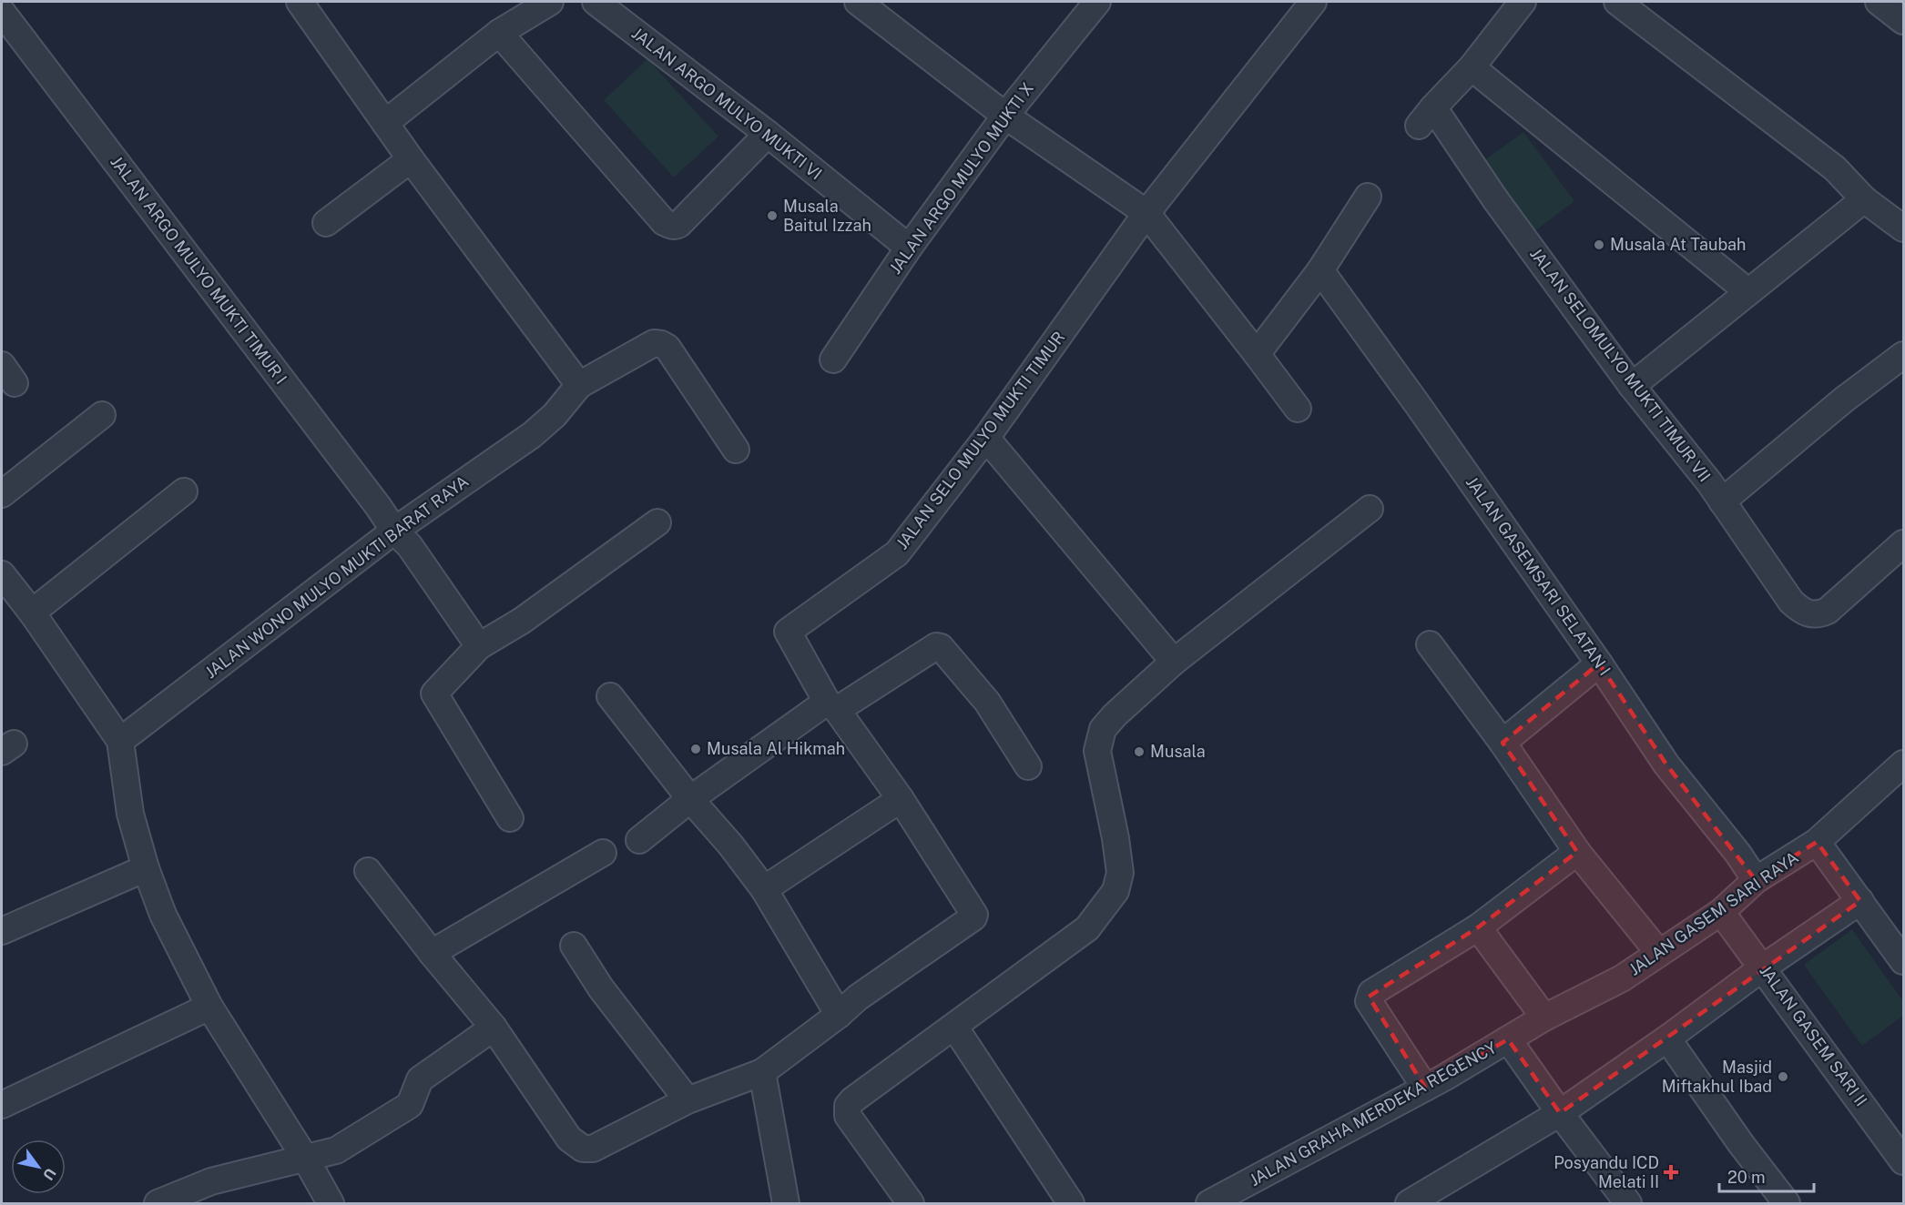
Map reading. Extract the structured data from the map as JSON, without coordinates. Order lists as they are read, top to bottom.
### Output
{
  "streets": {
    "street": [
      "JALAN ARGO MULYO MUKTI VI",
      "JALAN ARGO MULYO MUKTI X",
      "JALAN ARGO MULYO MUKTI TIMUR I",
      "JALAN SELOMULYO MUKTI TIMUR VII",
      "JALAN SELO MULYO MUKTI TIMUR",
      "JALAN GASEMSARI SELATAN I",
      "JALAN WONO MULYO MUKTI BARAT RAYA",
      "JALAN GASEM SARI RAYA",
      "JALAN GASEM SARI II",
      "JALAN GRAHA MERDEKA REGENCY"
    ]
  },
  "crossings": [
    ["JALAN ARGO MULYO MUKTI VI", "JALAN ARGO MULYO MUKTI X"],
    ["JALAN ARGO MULYO MUKTI TIMUR I", "JALAN WONO MULYO MUKTI BARAT RAYA"],
    ["JALAN GASEMSARI SELATAN I", "JALAN GASEM SARI RAYA"],
    ["JALAN GASEM SARI RAYA", "JALAN GASEM SARI II"],
    ["JALAN GASEM SARI RAYA", "JALAN GRAHA MERDEKA REGENCY"]
  ],
  "places": {
    "other": [
      "Musala Baitul Izzah",
      "Musala At Taubah",
      "Musala Al Hikmah",
      "Musala",
      "Masjid Miftakhul Ibad"
    ],
    "health": ["Posyandu ICD Melati II"]
  },
  "scale_bar": "20 m",
  "north": "bottom right"
}
